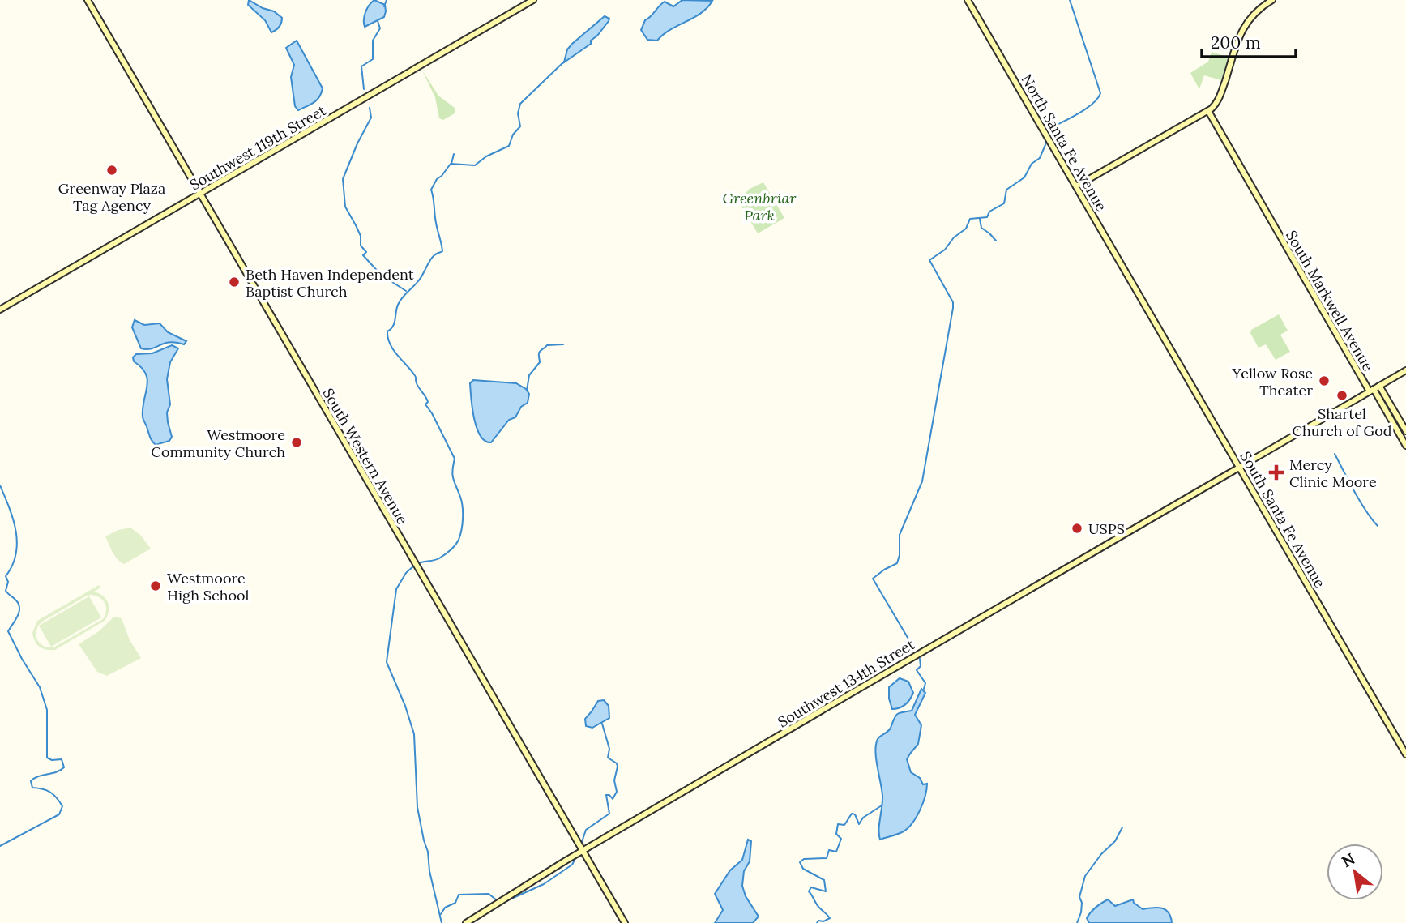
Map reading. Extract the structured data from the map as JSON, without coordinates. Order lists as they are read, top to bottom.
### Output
{
  "streets": {
    "main road": [
      "North Santa Fe Avenue",
      "Southwest 119th Street",
      "South Markwell Avenue",
      "South Western Avenue",
      "South Santa Fe Avenue",
      "Southwest 134th Street"
    ]
  },
  "crossings": [
    ["North Santa Fe Avenue", "South Santa Fe Avenue"],
    ["Southwest 119th Street", "South Western Avenue"],
    ["South Markwell Avenue", "Southwest 134th Street"],
    ["South Western Avenue", "Southwest 134th Street"],
    ["South Santa Fe Avenue", "Southwest 134th Street"]
  ],
  "parks": ["Greenbriar Park"],
  "places": {
    "other": [
      "Greenway Plaza Tag Agency",
      "Beth Haven Independent Baptist Church",
      "Yellow Rose Theater",
      "Shartel Church of God",
      "Westmoore Community Church",
      "USPS",
      "Westmoore High School"
    ],
    "health": ["Mercy Clinic Moore"]
  },
  "scale_bar": "200 m",
  "north": "top left"
}
